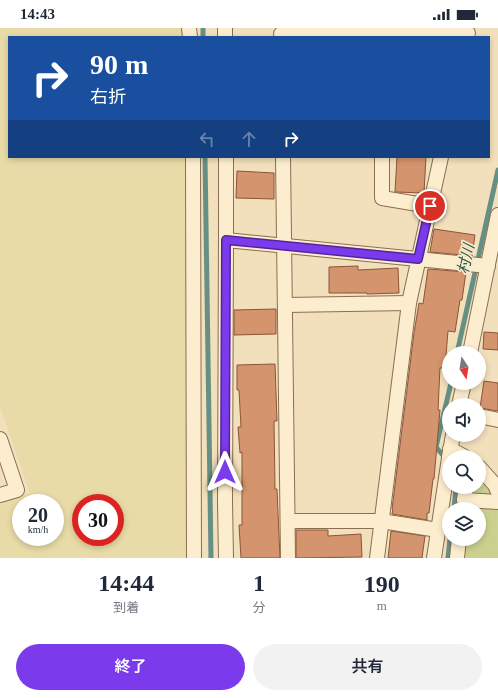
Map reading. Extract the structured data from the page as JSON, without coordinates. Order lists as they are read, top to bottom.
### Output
{
  "water": ["村川"],
  "north": "bottom",
  "page": {
    "status": "14:43",
    "turn": ["90 m", "右折"],
    "speed": "20 km/h",
    "limit": "30",
    "eta": [
      "14:44",
      "到着",
      "1",
      "分",
      "190",
      "m"
    ],
    "buttons": ["終了", "共有"]
  }
}
